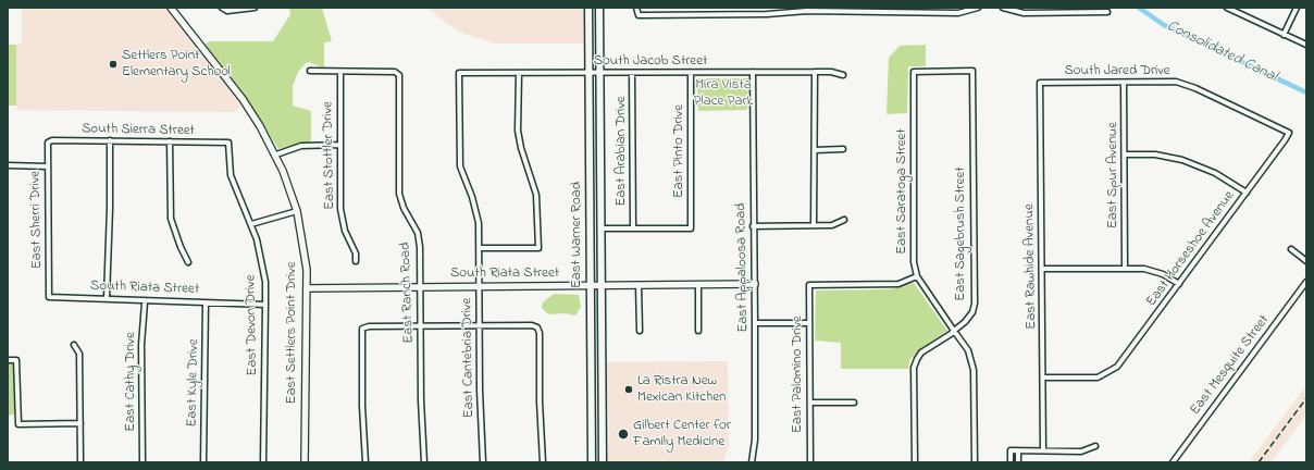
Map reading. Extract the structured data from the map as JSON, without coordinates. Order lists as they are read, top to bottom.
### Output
{
  "streets": {
    "main road": ["East Warner Road"],
    "street": [
      "South Jacob Street",
      "South Jared Drive",
      "South Sierra Street",
      "East Arabian Drive",
      "East Pinto Drive",
      "East Stottler Drive",
      "East Spur Avenue",
      "East Saratoga Street",
      "East Sherri Drive",
      "East Sagebrush Street",
      "East Horseshoe Avenue",
      "East Rawhide Avenue",
      "East Appaloosa Road",
      "South Riata Street",
      "East Ranch Road",
      "East Devon Drive",
      "East Settlers Point Drive",
      "East Cantebria Drive",
      "East Mesquite Street",
      "East Palomino Drive",
      "East Cathy Drive",
      "East Kyle Drive"
    ]
  },
  "crossings": [
    ["South Jacob Street", "East Arabian Drive"],
    ["South Jacob Street", "East Pinto Drive"],
    ["South Jacob Street", "East Warner Road"],
    ["South Jacob Street", "East Appaloosa Road"],
    ["South Jacob Street", "East Cantebria Drive"],
    ["South Jared Drive", "East Spur Avenue"],
    ["South Jared Drive", "East Horseshoe Avenue"],
    ["South Jared Drive", "East Rawhide Avenue"],
    ["South Sierra Street", "East Sherri Drive"],
    ["South Sierra Street", "East Devon Drive"],
    ["East Arabian Drive", "East Pinto Drive"],
    ["East Stottler Drive", "East Ranch Road"],
    ["East Saratoga Street", "East Sagebrush Street"],
    ["East Saratoga Street", "East Palomino Drive"],
    ["East Sherri Drive", "South Riata Street"],
    ["East Warner Road", "South Riata Street"],
    ["East Horseshoe Avenue", "East Rawhide Avenue"],
    ["East Appaloosa Road", "South Riata Street"],
    ["South Riata Street", "East Ranch Road"],
    ["South Riata Street", "East Devon Drive"],
    ["South Riata Street", "East Settlers Point Drive"],
    ["South Riata Street", "East Cantebria Drive"],
    ["South Riata Street", "East Cathy Drive"],
    ["South Riata Street", "East Kyle Drive"]
  ],
  "water": ["Consolidated Canal"],
  "parks": ["Mira Vista Place Park"],
  "places": ["Settlers Point Elementary School", "La Ristra New Mexican Kitchen", "Gilbert Center for Family Medicine"]
}
